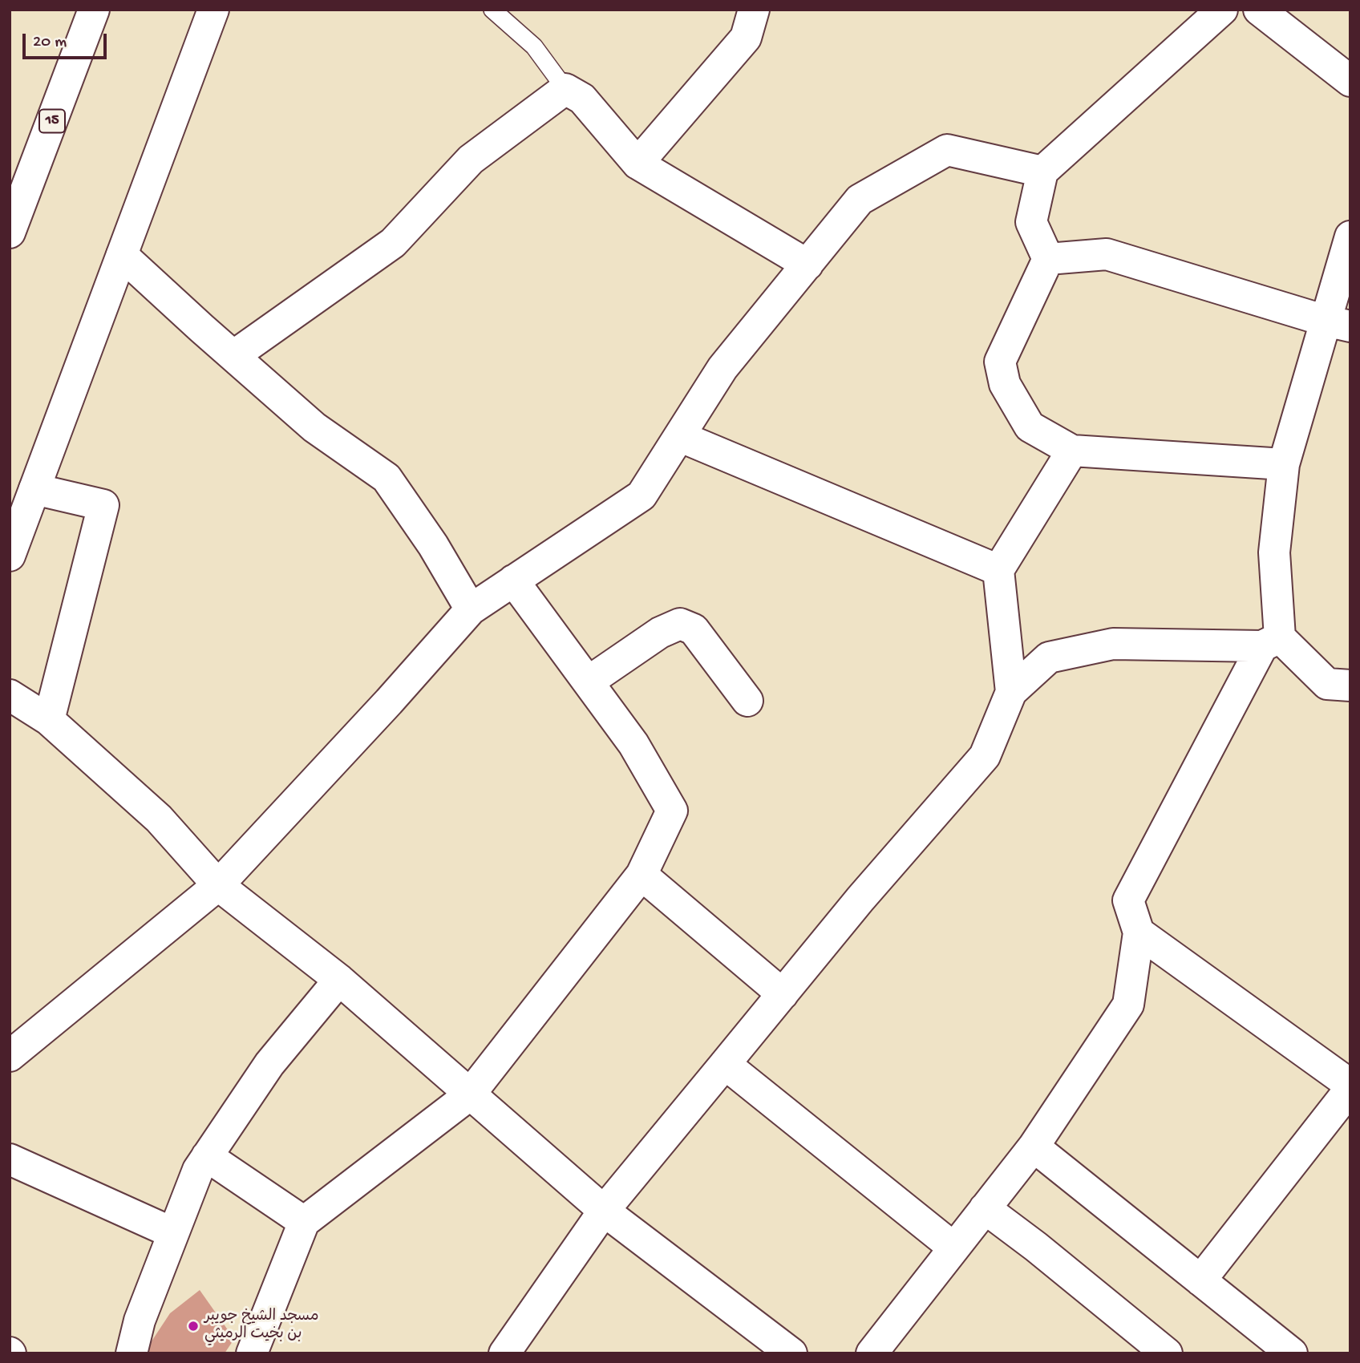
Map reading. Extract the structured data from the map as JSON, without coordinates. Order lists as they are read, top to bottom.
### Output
{
  "streets": {
    "main road": ["15"]
  },
  "places": ["مسجد الشيخ جويبر بن بخيت الرميثي"],
  "scale_bar": "20 m"
}
